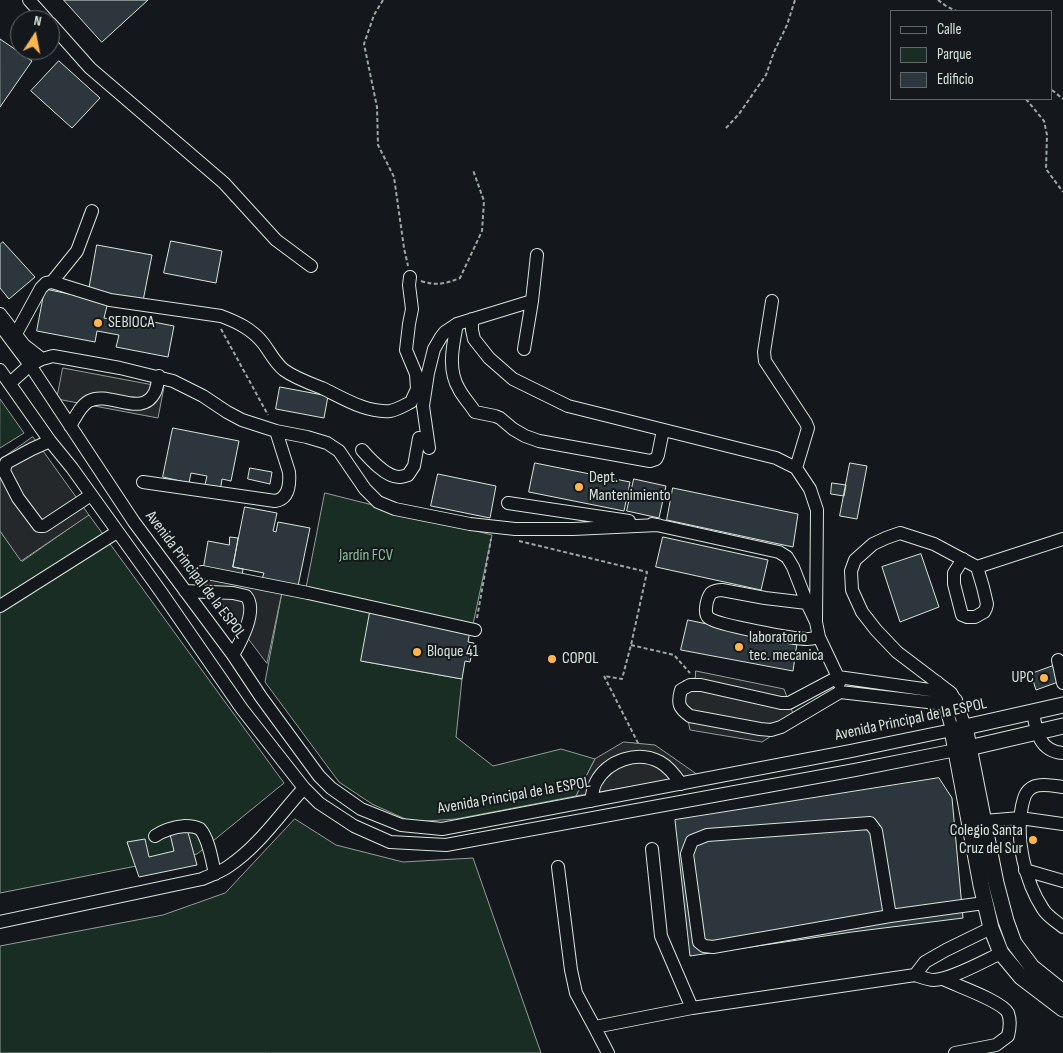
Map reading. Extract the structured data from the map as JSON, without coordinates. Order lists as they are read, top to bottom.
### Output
{
  "streets": {
    "main road": ["Avenida Principal de la ESPOL"]
  },
  "parks": ["Jardín FCV"],
  "places": [
    "SEBIOCA",
    "Dept. Mantenimiento",
    "laboratorio tec. mecanica",
    "Bloque 41",
    "COPOL",
    "UPC",
    "Colegio Santa Cruz del Sur"
  ],
  "legend": ["Calle", "Parque", "Edificio"],
  "north": "top"
}
